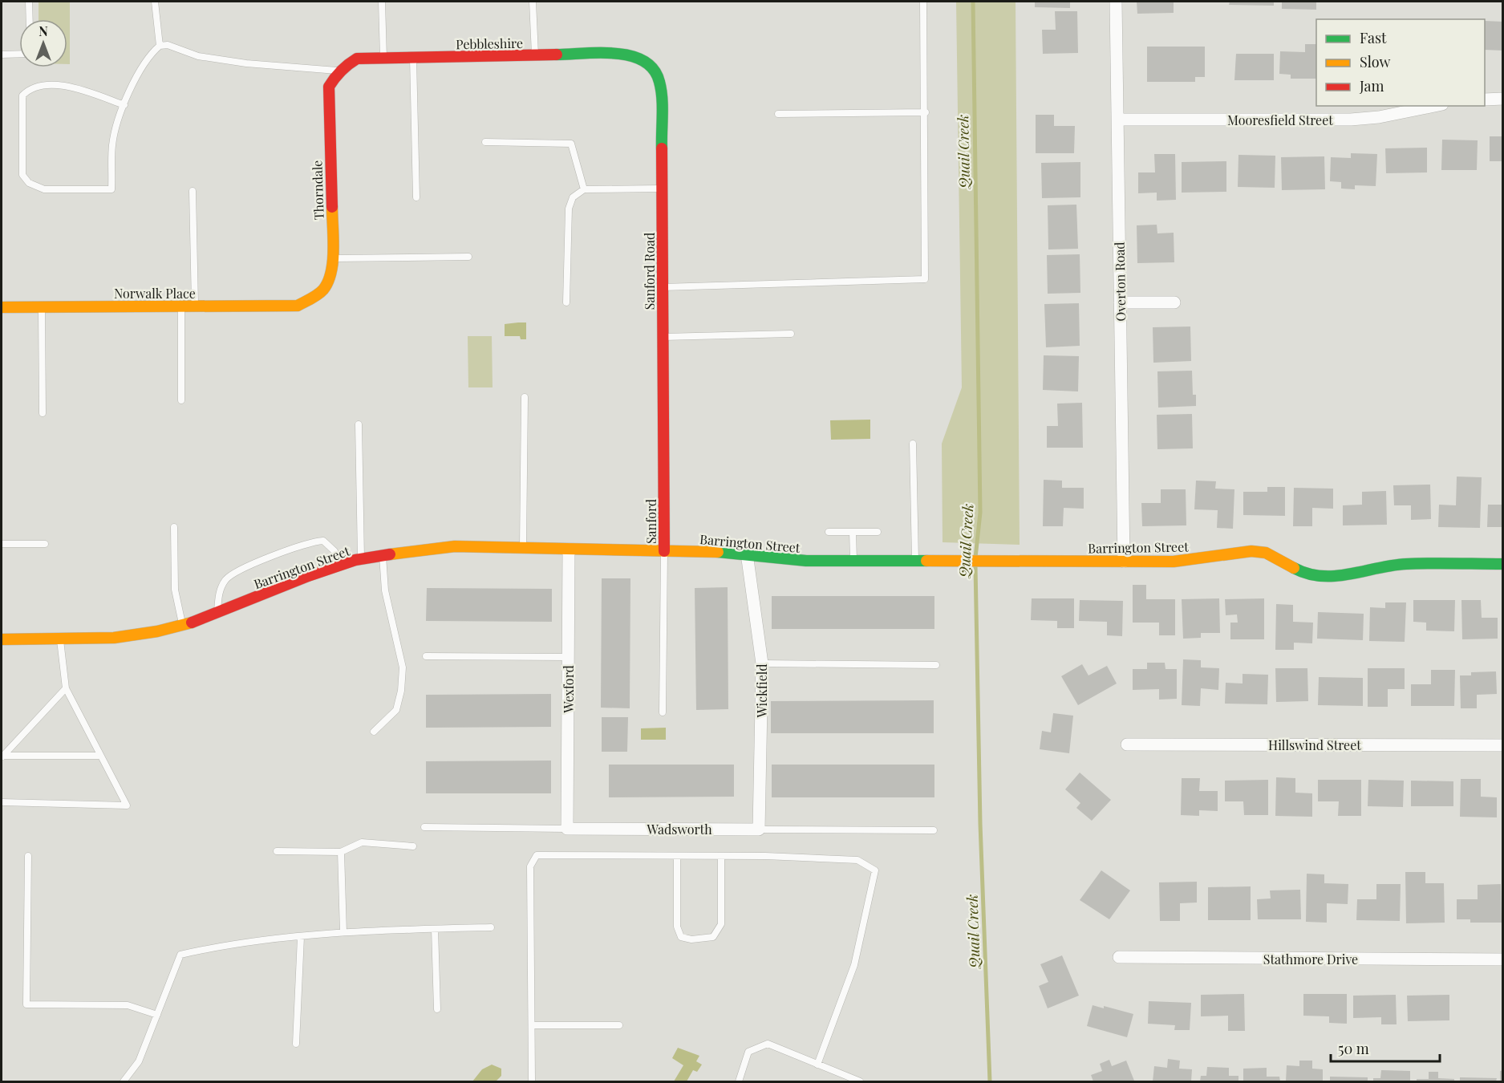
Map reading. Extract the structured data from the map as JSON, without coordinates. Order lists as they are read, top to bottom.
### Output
{
  "streets": {
    "street": [
      "Pebbleshire",
      "Mooresfield Street",
      "Thorndale",
      "Sanford Road",
      "Overton Road",
      "Norwalk Place",
      "Sanford",
      "Barrington Street",
      "Wexford",
      "Wickfield",
      "Hillswind Street",
      "Wadsworth",
      "Stathmore Drive"
    ]
  },
  "crossings": [
    ["Pebbleshire", "Thorndale"],
    ["Pebbleshire", "Sanford Road"],
    ["Mooresfield Street", "Overton Road"],
    ["Thorndale", "Norwalk Place"],
    ["Sanford Road", "Sanford"],
    ["Overton Road", "Barrington Street"],
    ["Sanford", "Barrington Street"],
    ["Barrington Street", "Wexford"],
    ["Barrington Street", "Wickfield"],
    ["Wexford", "Wadsworth"],
    ["Wickfield", "Wadsworth"]
  ],
  "water": ["Quail Creek"],
  "legend": ["Fast", "Slow", "Jam"],
  "scale_bar": "50 m",
  "north": "top"
}
